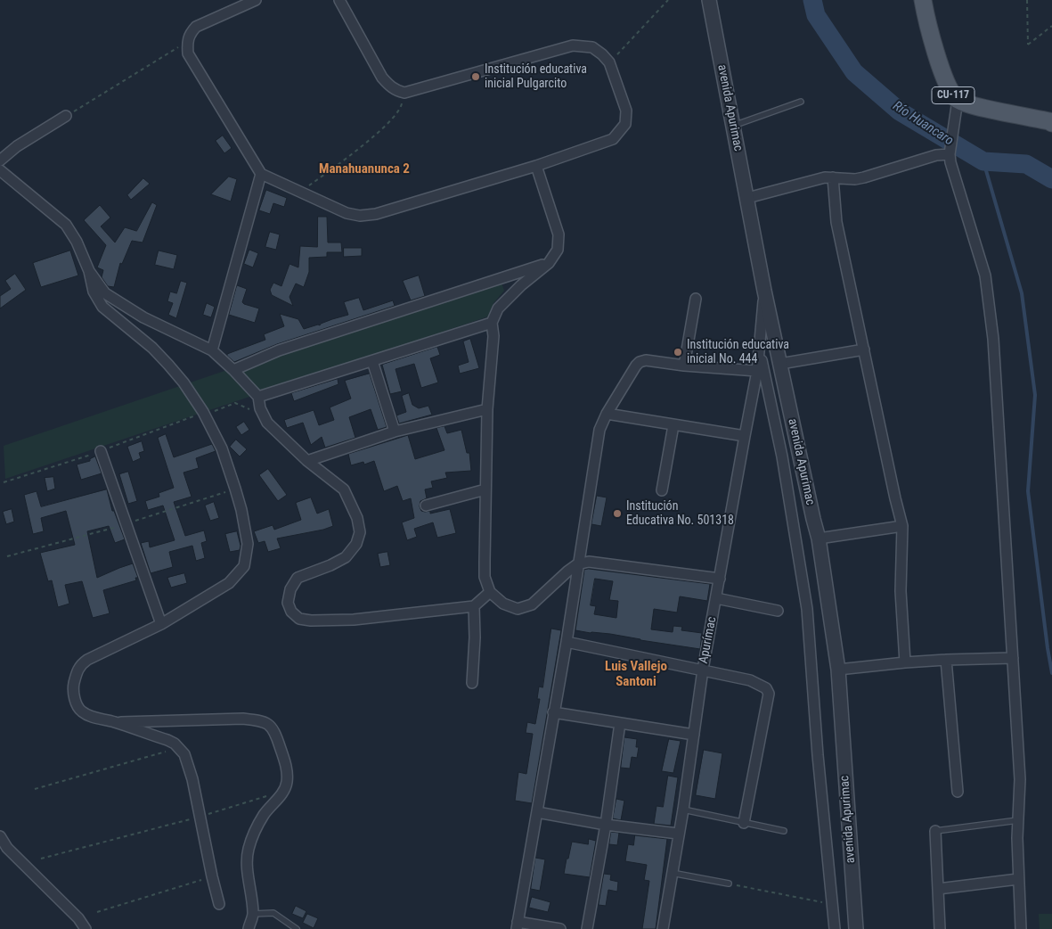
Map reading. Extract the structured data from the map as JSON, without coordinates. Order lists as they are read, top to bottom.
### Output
{
  "streets": {
    "main road": ["CU-117"],
    "street": ["avenida Apurimac", "Apurímac"]
  },
  "crossings": [
    ["avenida Apurimac", "Apurímac"]
  ],
  "districts": ["Manahuanunca 2", "Luis Vallejo Santoni"],
  "water": ["Río Huancaro"],
  "places": ["Institución educativa inicial Pulgarcito", "Institución educativa inicial No. 444", "Institución Educativa No. 501318"]
}
